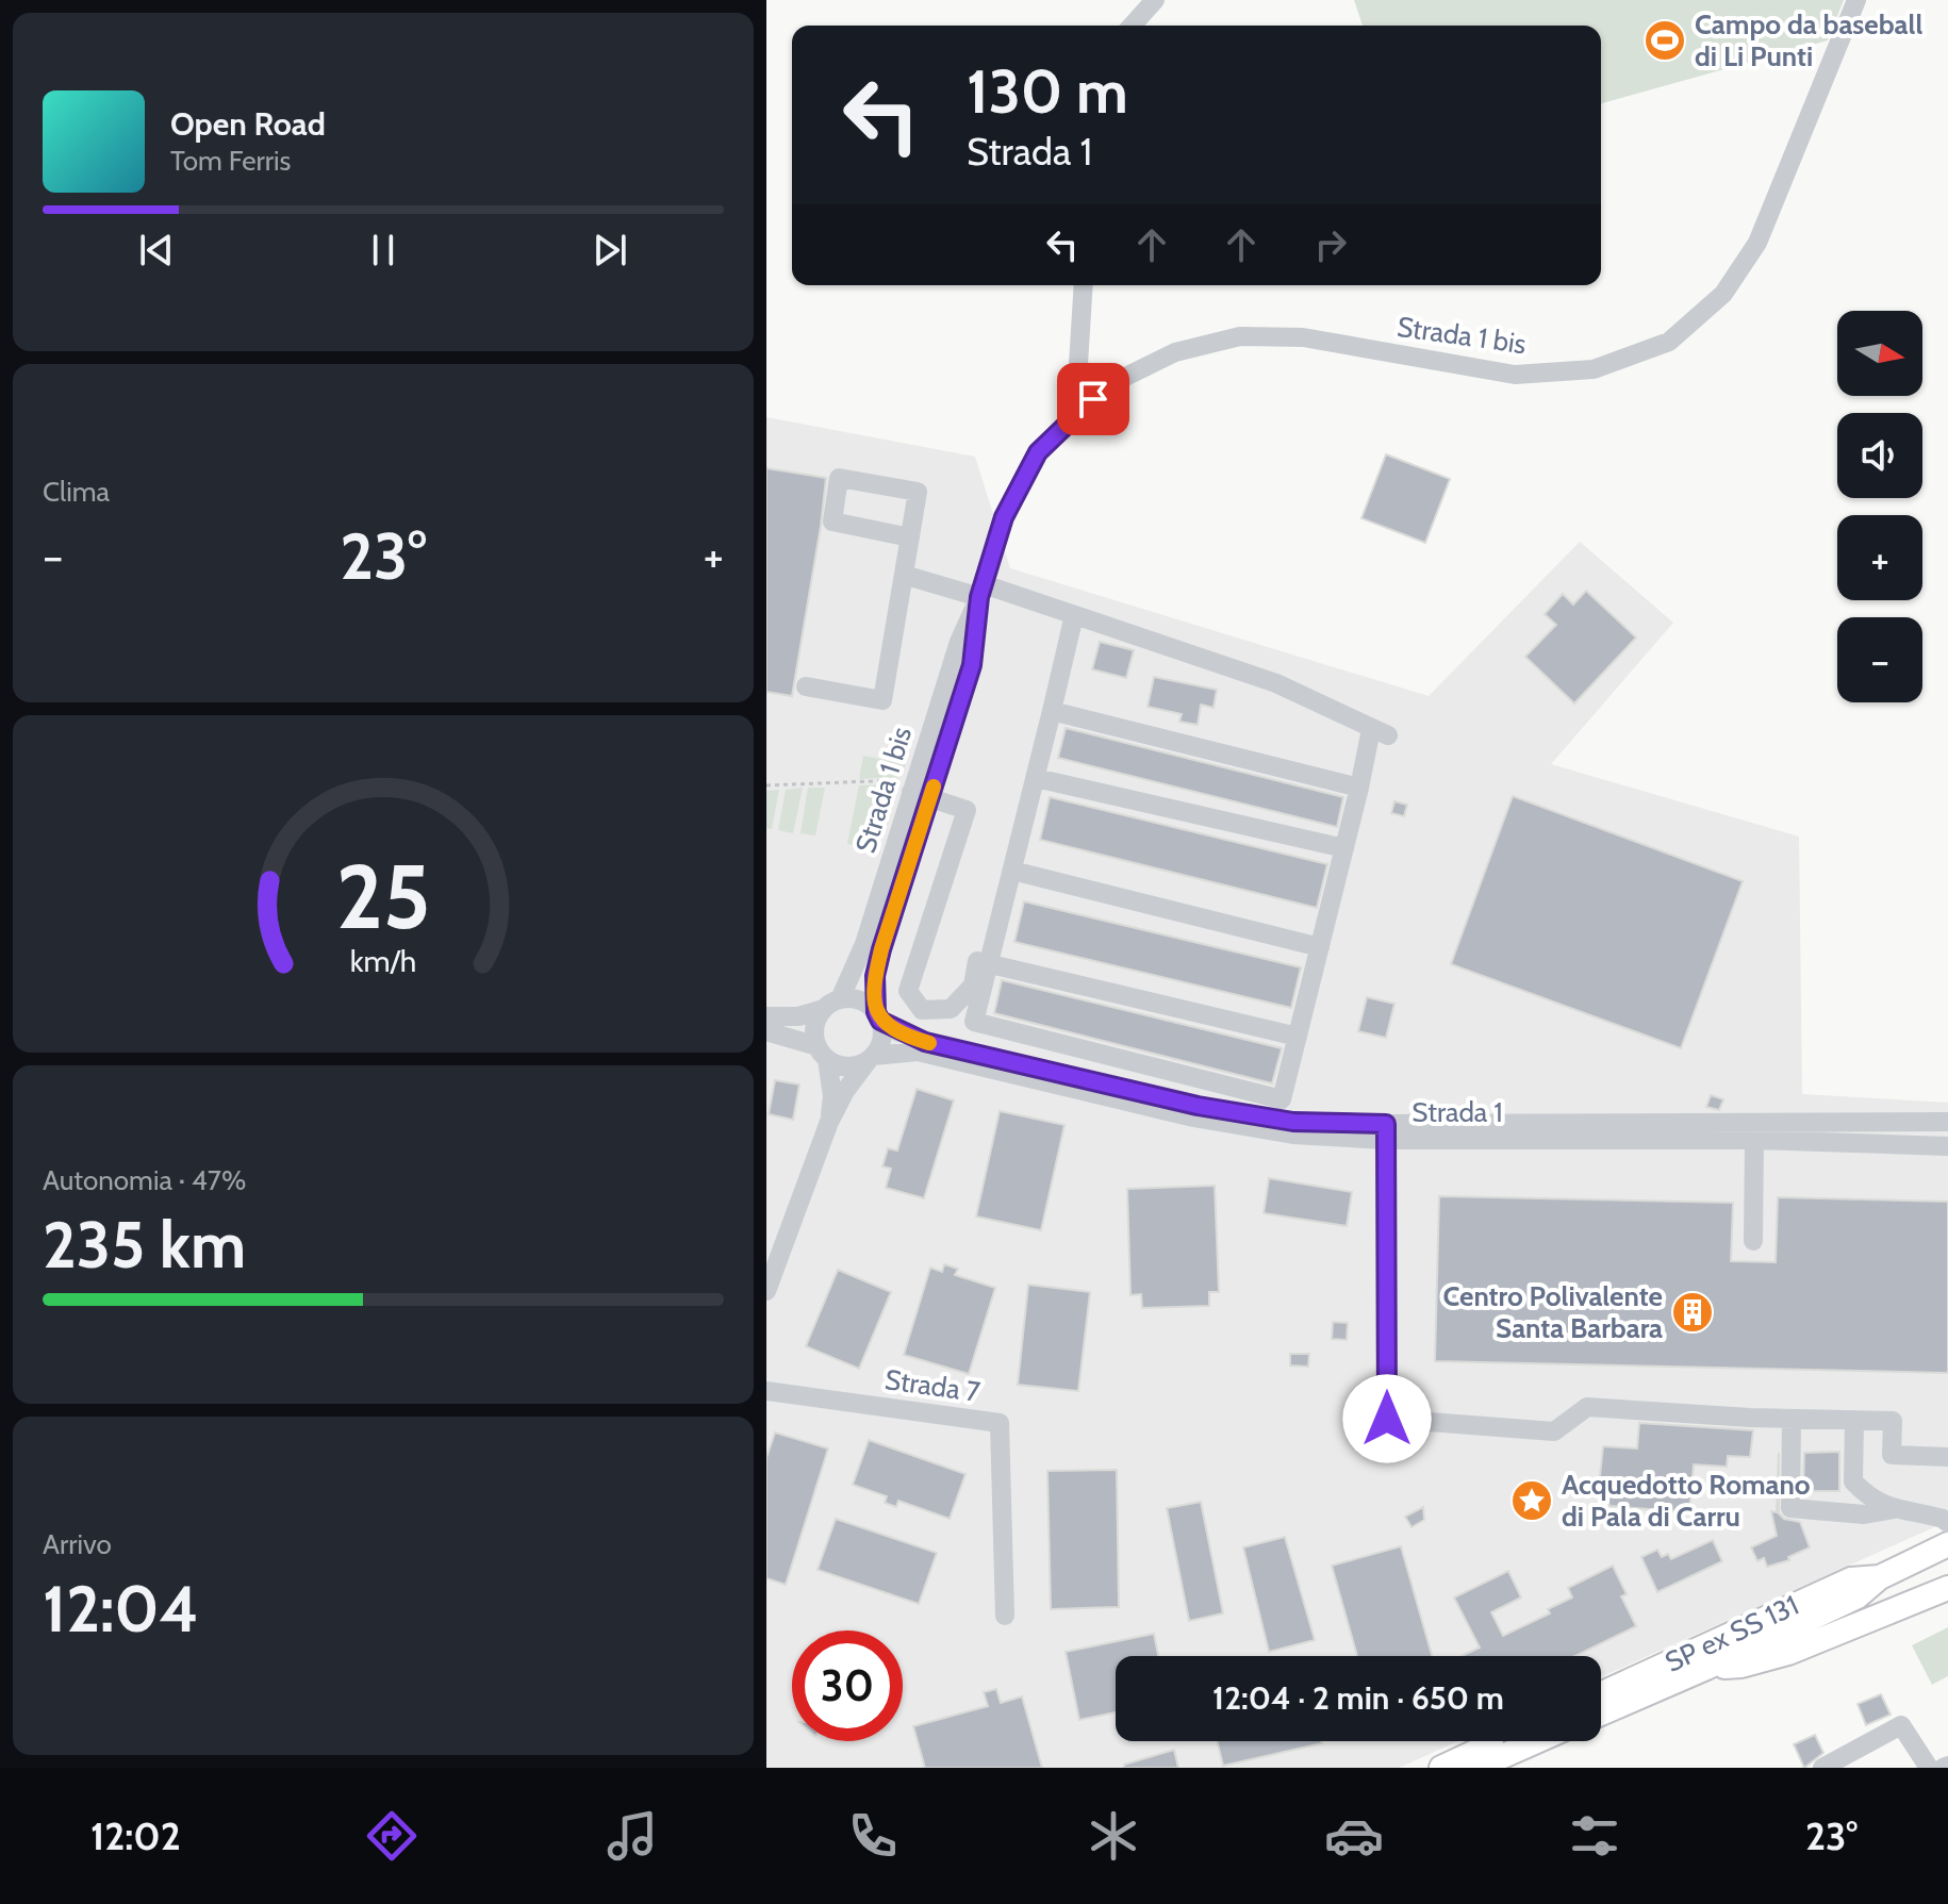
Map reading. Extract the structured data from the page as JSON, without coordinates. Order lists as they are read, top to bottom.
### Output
{
  "streets": {
    "main road": ["SP ex SS 131"],
    "street": ["Strada 1 bis", "Strada 1", "Strada 7"]
  },
  "crossings": [
    ["Strada 1 bis", "Strada 1"]
  ],
  "places": {
    "sports": ["Campo da baseball di Li Punti"],
    "building": ["Centro Polivalente Santa Barbara"],
    "place": ["Acquedotto Romano di Pala di Carru"]
  },
  "north": "right",
  "page": {
    "turn": ["130 m", "Strada 1"],
    "song": ["Open Road", "Tom Ferris"],
    "map_buttons": ["+", "−"],
    "tile": [
      "Clima",
      ["Autonomia · 47%", "235 km"],
      ["Arrivo", "12:04"]
    ],
    "heat": ["−", "23°", "+"],
    "limit": "30",
    "trip": "12:04 · 2 min · 650 m",
    "tabs": ["12:02", "23°"],
    "gauge": ["25", "km/h"]
  }
}
